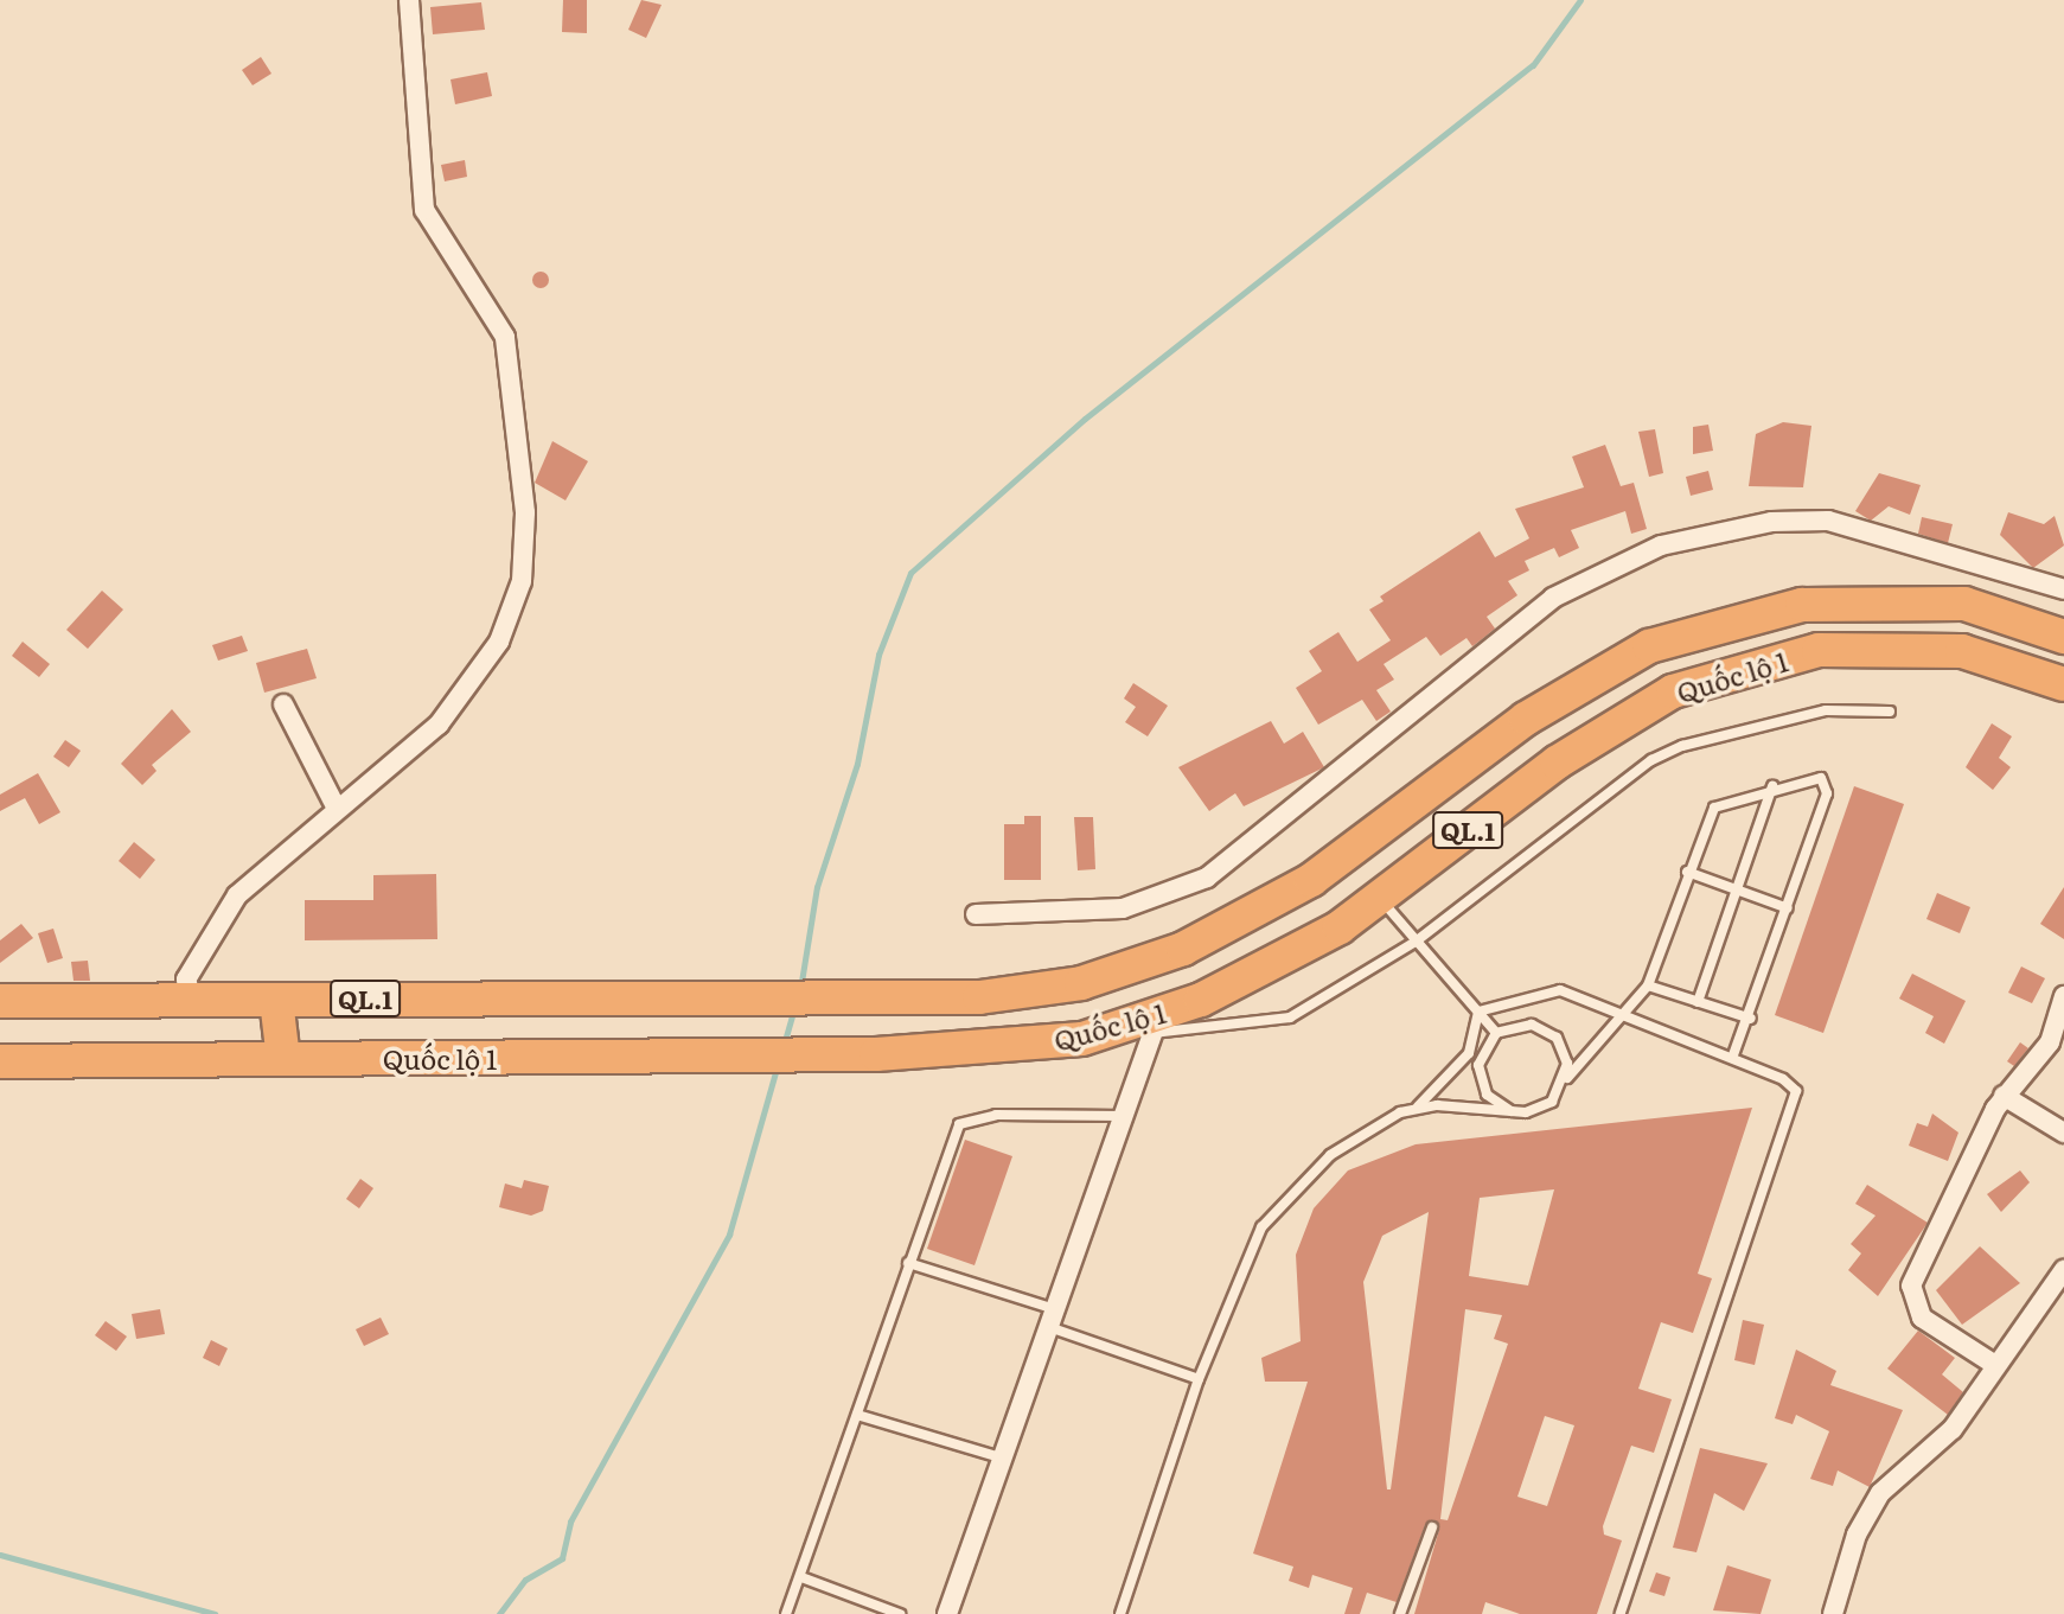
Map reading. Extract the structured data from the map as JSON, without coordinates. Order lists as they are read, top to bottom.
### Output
{
  "streets": {
    "highway": ["Quốc lộ 1", "QL.1"]
  }
}
